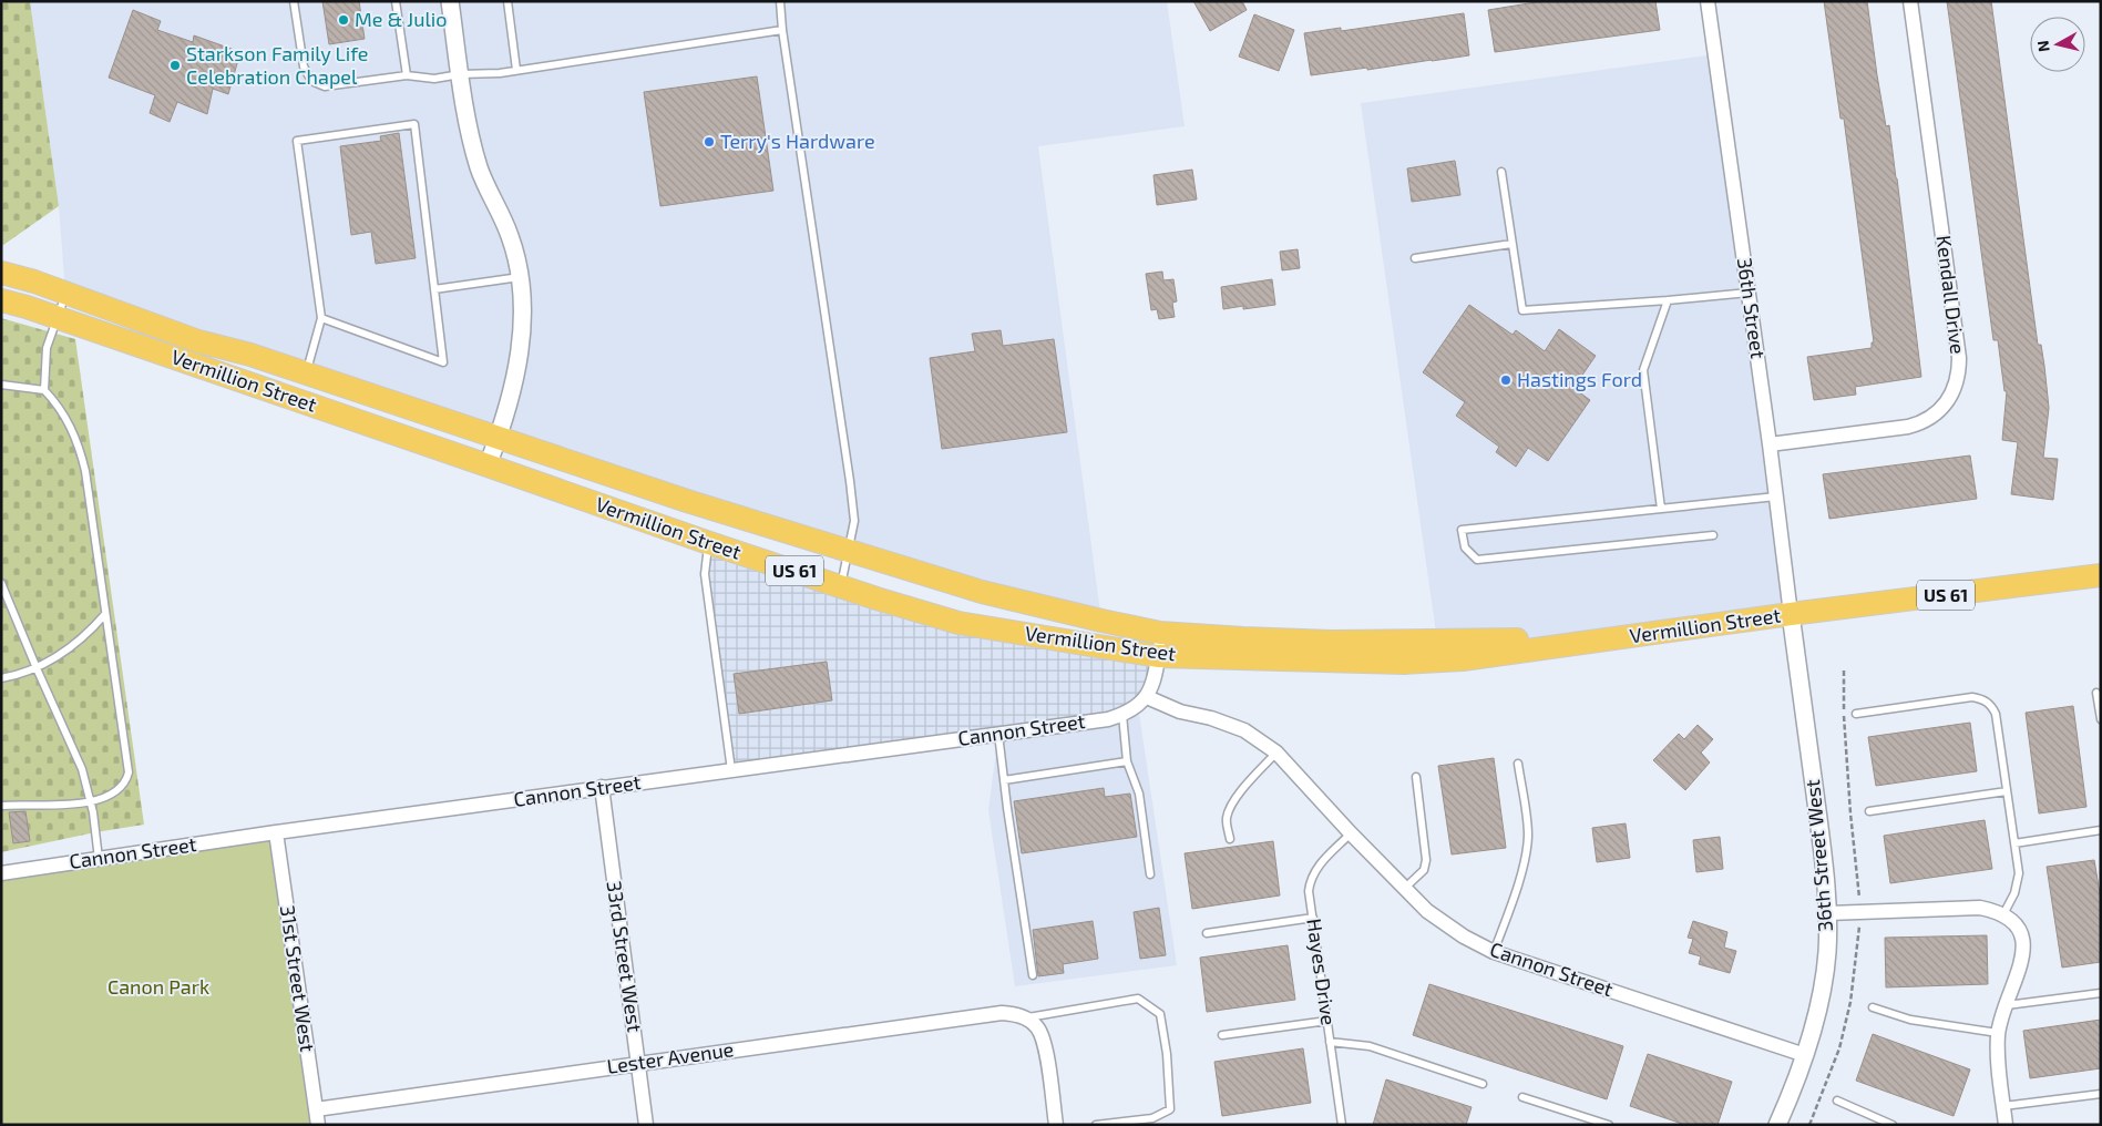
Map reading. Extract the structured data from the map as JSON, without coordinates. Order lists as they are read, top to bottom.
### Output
{
  "streets": {
    "highway": ["Vermillion Street", "US 61"],
    "street": [
      "Kendall Drive",
      "36th Street",
      "Cannon Street",
      "36th Street West",
      "33rd Street West",
      "31st Street West",
      "Lester Avenue"
    ],
    "lane": ["Hayes Drive"]
  },
  "crossings": [
    ["Kendall Drive", "36th Street"],
    ["36th Street", "Vermillion Street"],
    ["36th Street", "US 61"],
    ["36th Street", "36th Street West"],
    ["Vermillion Street", "US 61"],
    ["Vermillion Street", "36th Street West"],
    ["US 61", "36th Street West"],
    ["Cannon Street", "36th Street West"],
    ["Cannon Street", "33rd Street West"],
    ["Cannon Street", "Hayes Drive"],
    ["Cannon Street", "31st Street West"],
    ["33rd Street West", "Lester Avenue"],
    ["31st Street West", "Lester Avenue"]
  ],
  "parks": ["Canon Park"],
  "places": [
    "Me & Julio",
    "Starkson Family Life Celebration Chapel",
    "Terry's Hardware",
    "Hastings Ford"
  ],
  "north": "left"
}
